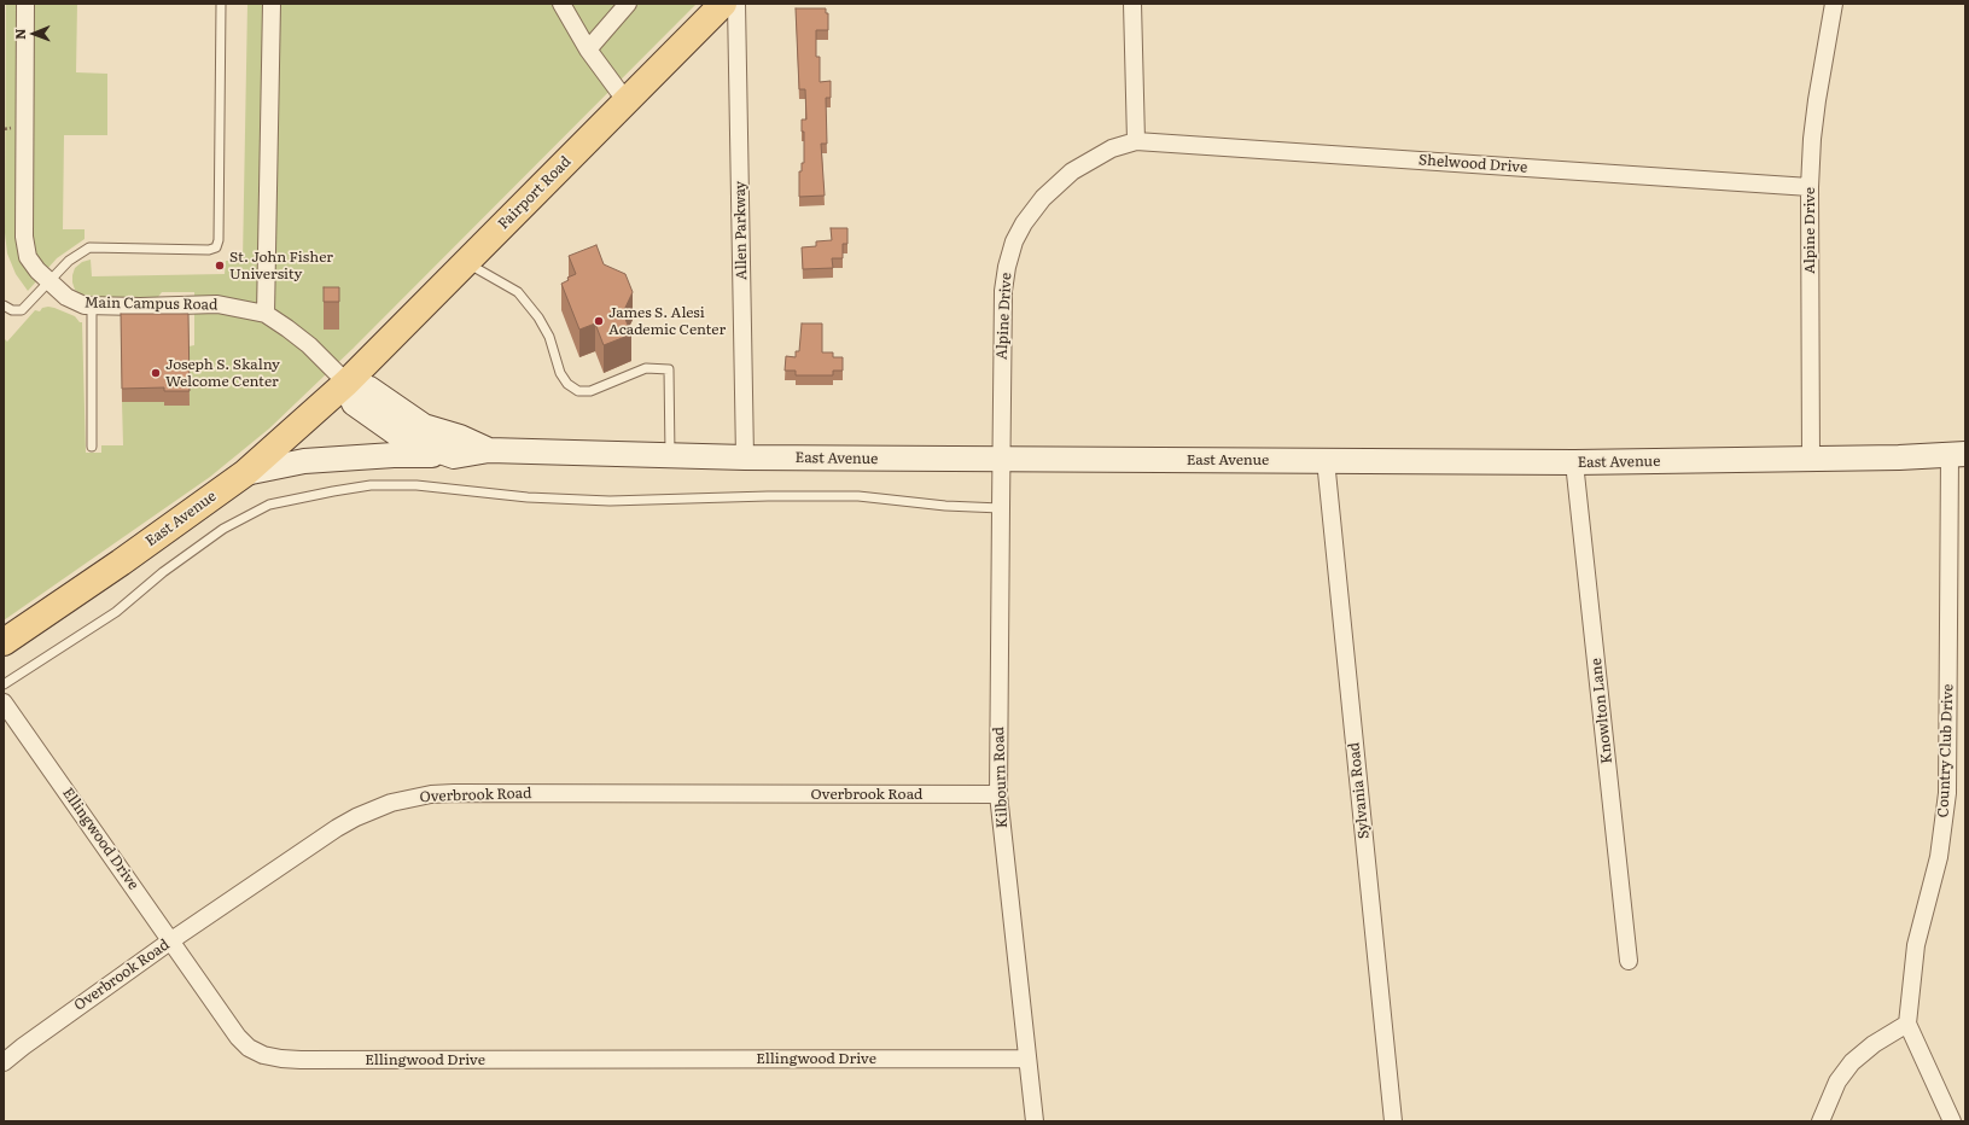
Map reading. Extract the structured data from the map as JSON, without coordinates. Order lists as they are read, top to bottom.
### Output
{
  "streets": {
    "main road": ["Fairport Road", "East Avenue"],
    "street": [
      "Shelwood Drive",
      "Allen Parkway",
      "Alpine Drive",
      "Main Campus Road",
      "Knowlton Lane",
      "Country Club Drive",
      "Kilbourn Road",
      "Sylvania Road",
      "Overbrook Road",
      "Ellingwood Drive"
    ]
  },
  "crossings": [
    ["Shelwood Drive", "Alpine Drive"],
    ["Fairport Road", "Main Campus Road"],
    ["Fairport Road", "East Avenue"],
    ["Allen Parkway", "East Avenue"],
    ["Alpine Drive", "East Avenue"],
    ["Alpine Drive", "Kilbourn Road"],
    ["Main Campus Road", "East Avenue"],
    ["East Avenue", "Knowlton Lane"],
    ["East Avenue", "Country Club Drive"],
    ["East Avenue", "Kilbourn Road"],
    ["East Avenue", "Sylvania Road"],
    ["Kilbourn Road", "Overbrook Road"],
    ["Kilbourn Road", "Ellingwood Drive"],
    ["Overbrook Road", "Ellingwood Drive"]
  ],
  "places": ["St. John Fisher University", "James S. Alesi Academic Center", "Joseph S. Skalny Welcome Center"],
  "north": "left"
}
